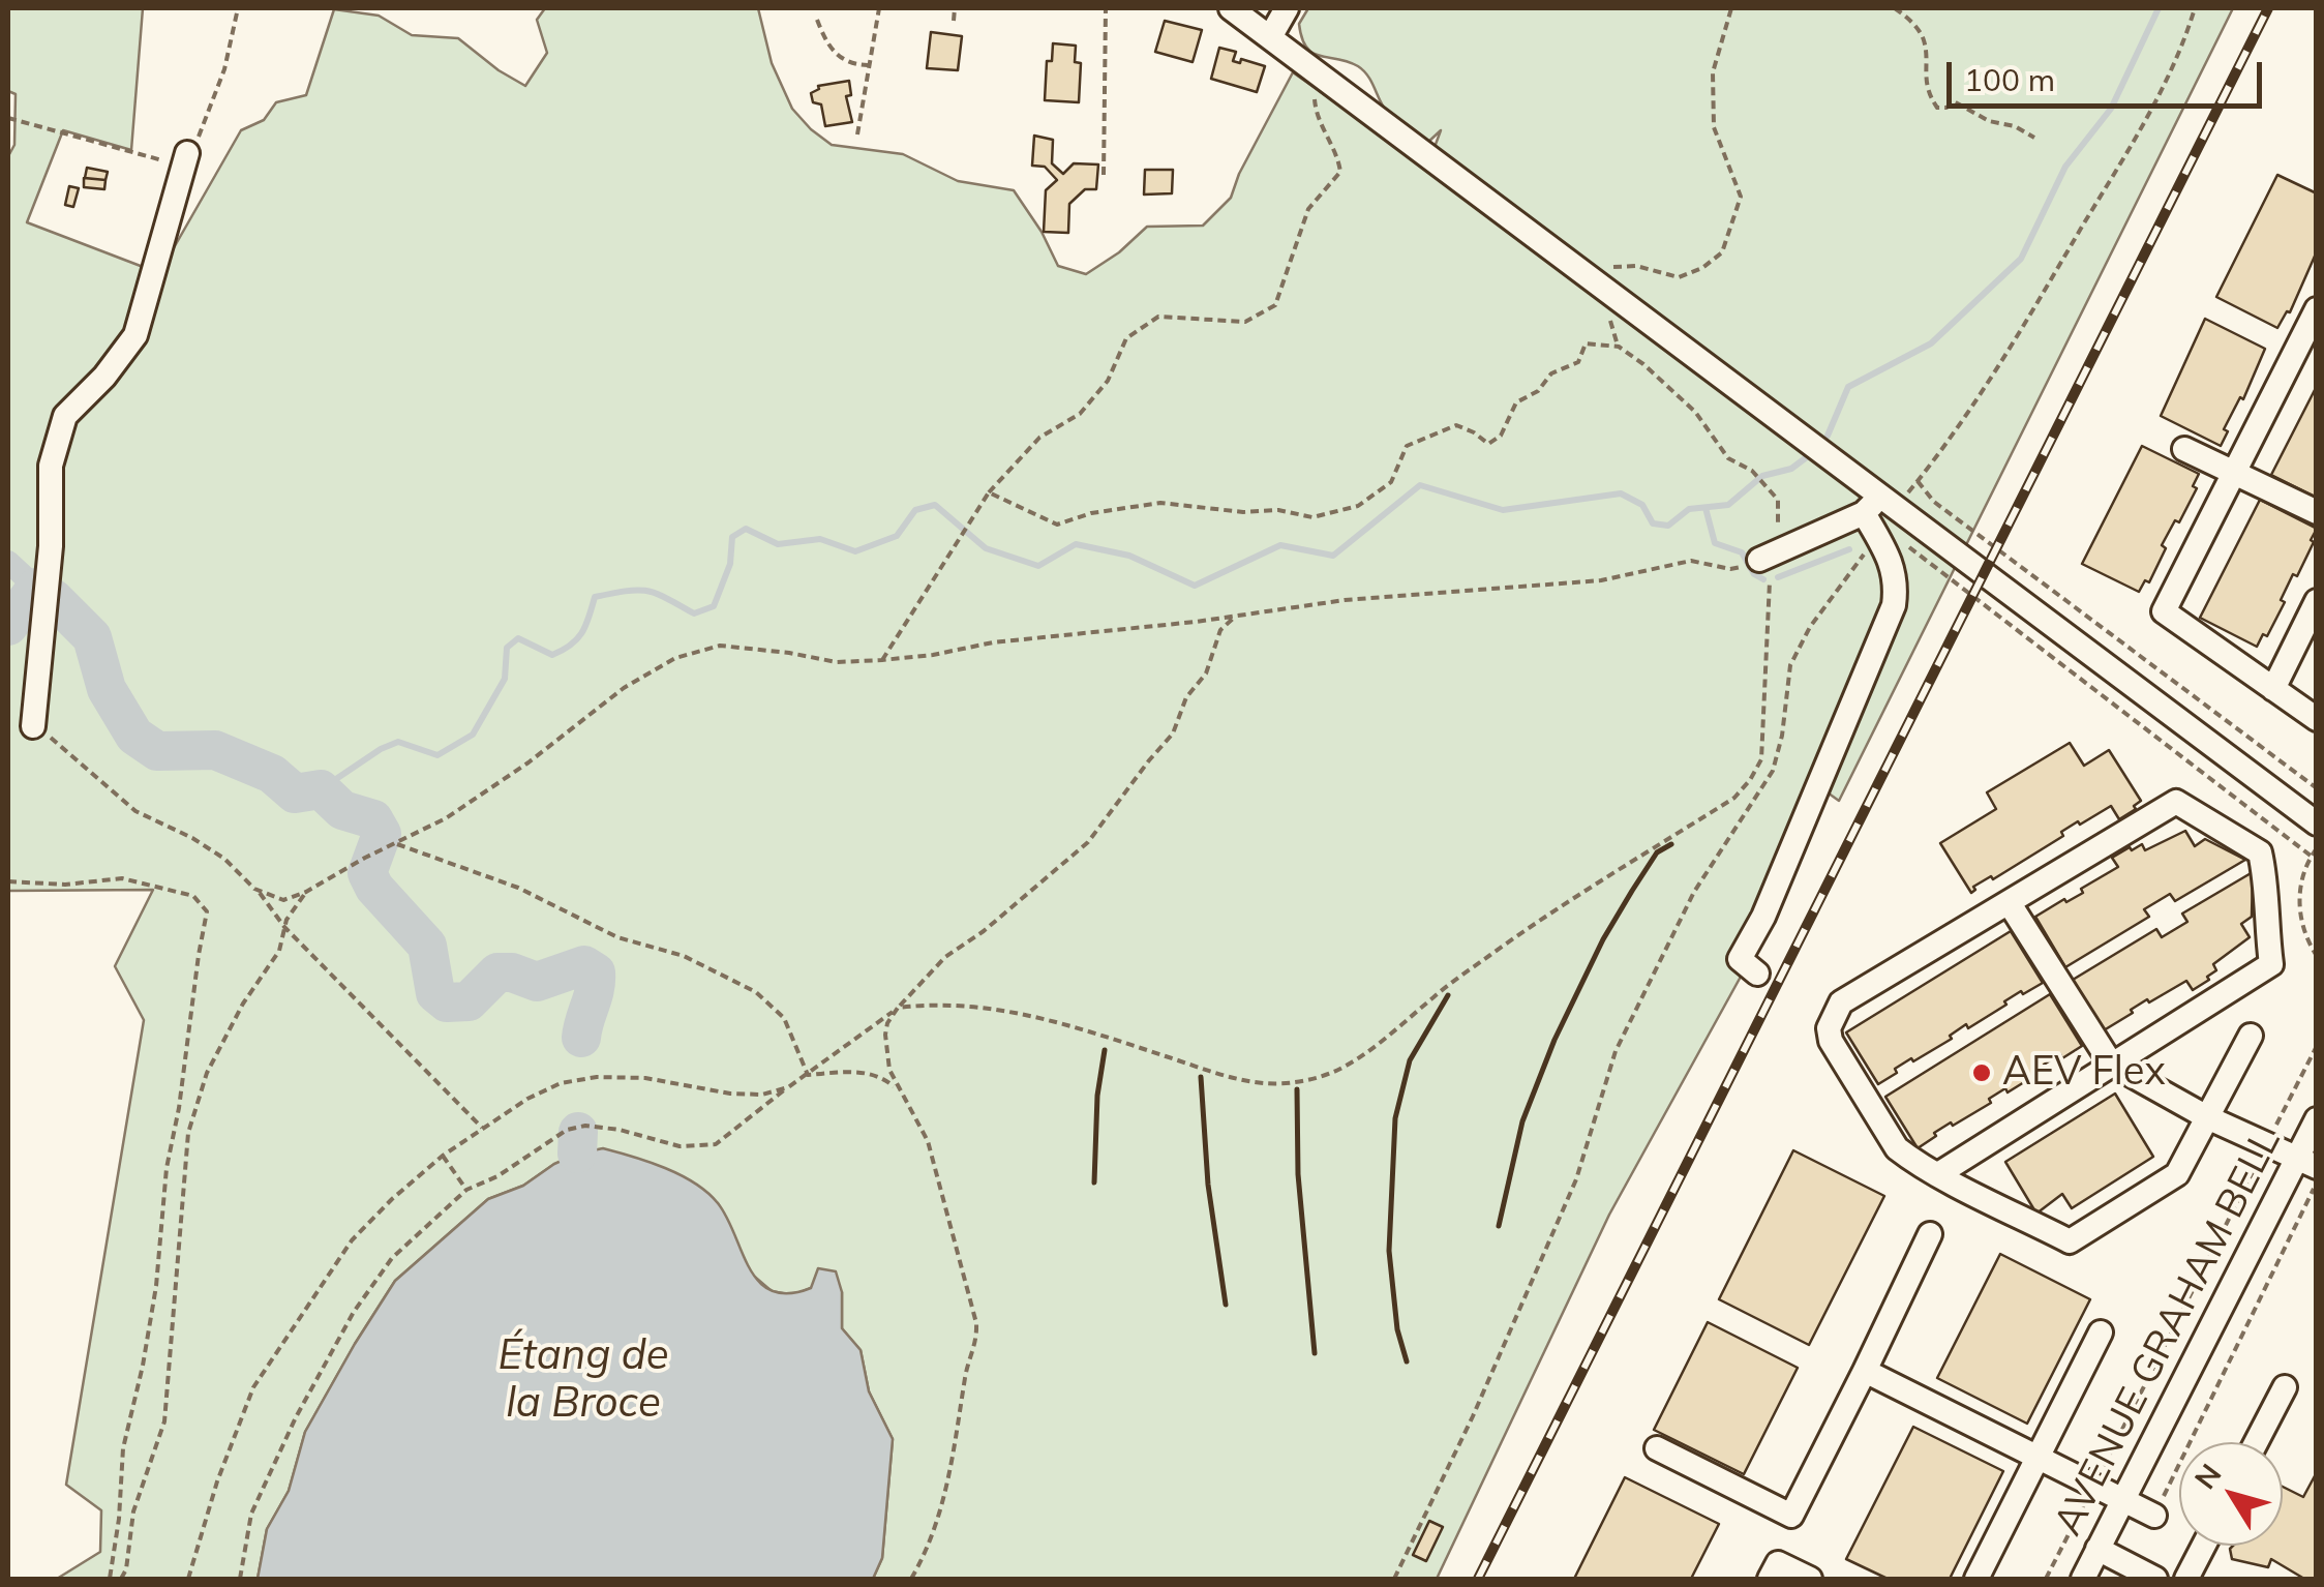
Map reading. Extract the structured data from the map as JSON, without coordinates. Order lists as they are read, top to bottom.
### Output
{
  "streets": {
    "street": ["AVENUE GRAHAM BELL"]
  },
  "water": ["Étang de la Broce"],
  "places": ["AEV Flex"],
  "scale_bar": "100 m",
  "north": "top left"
}
